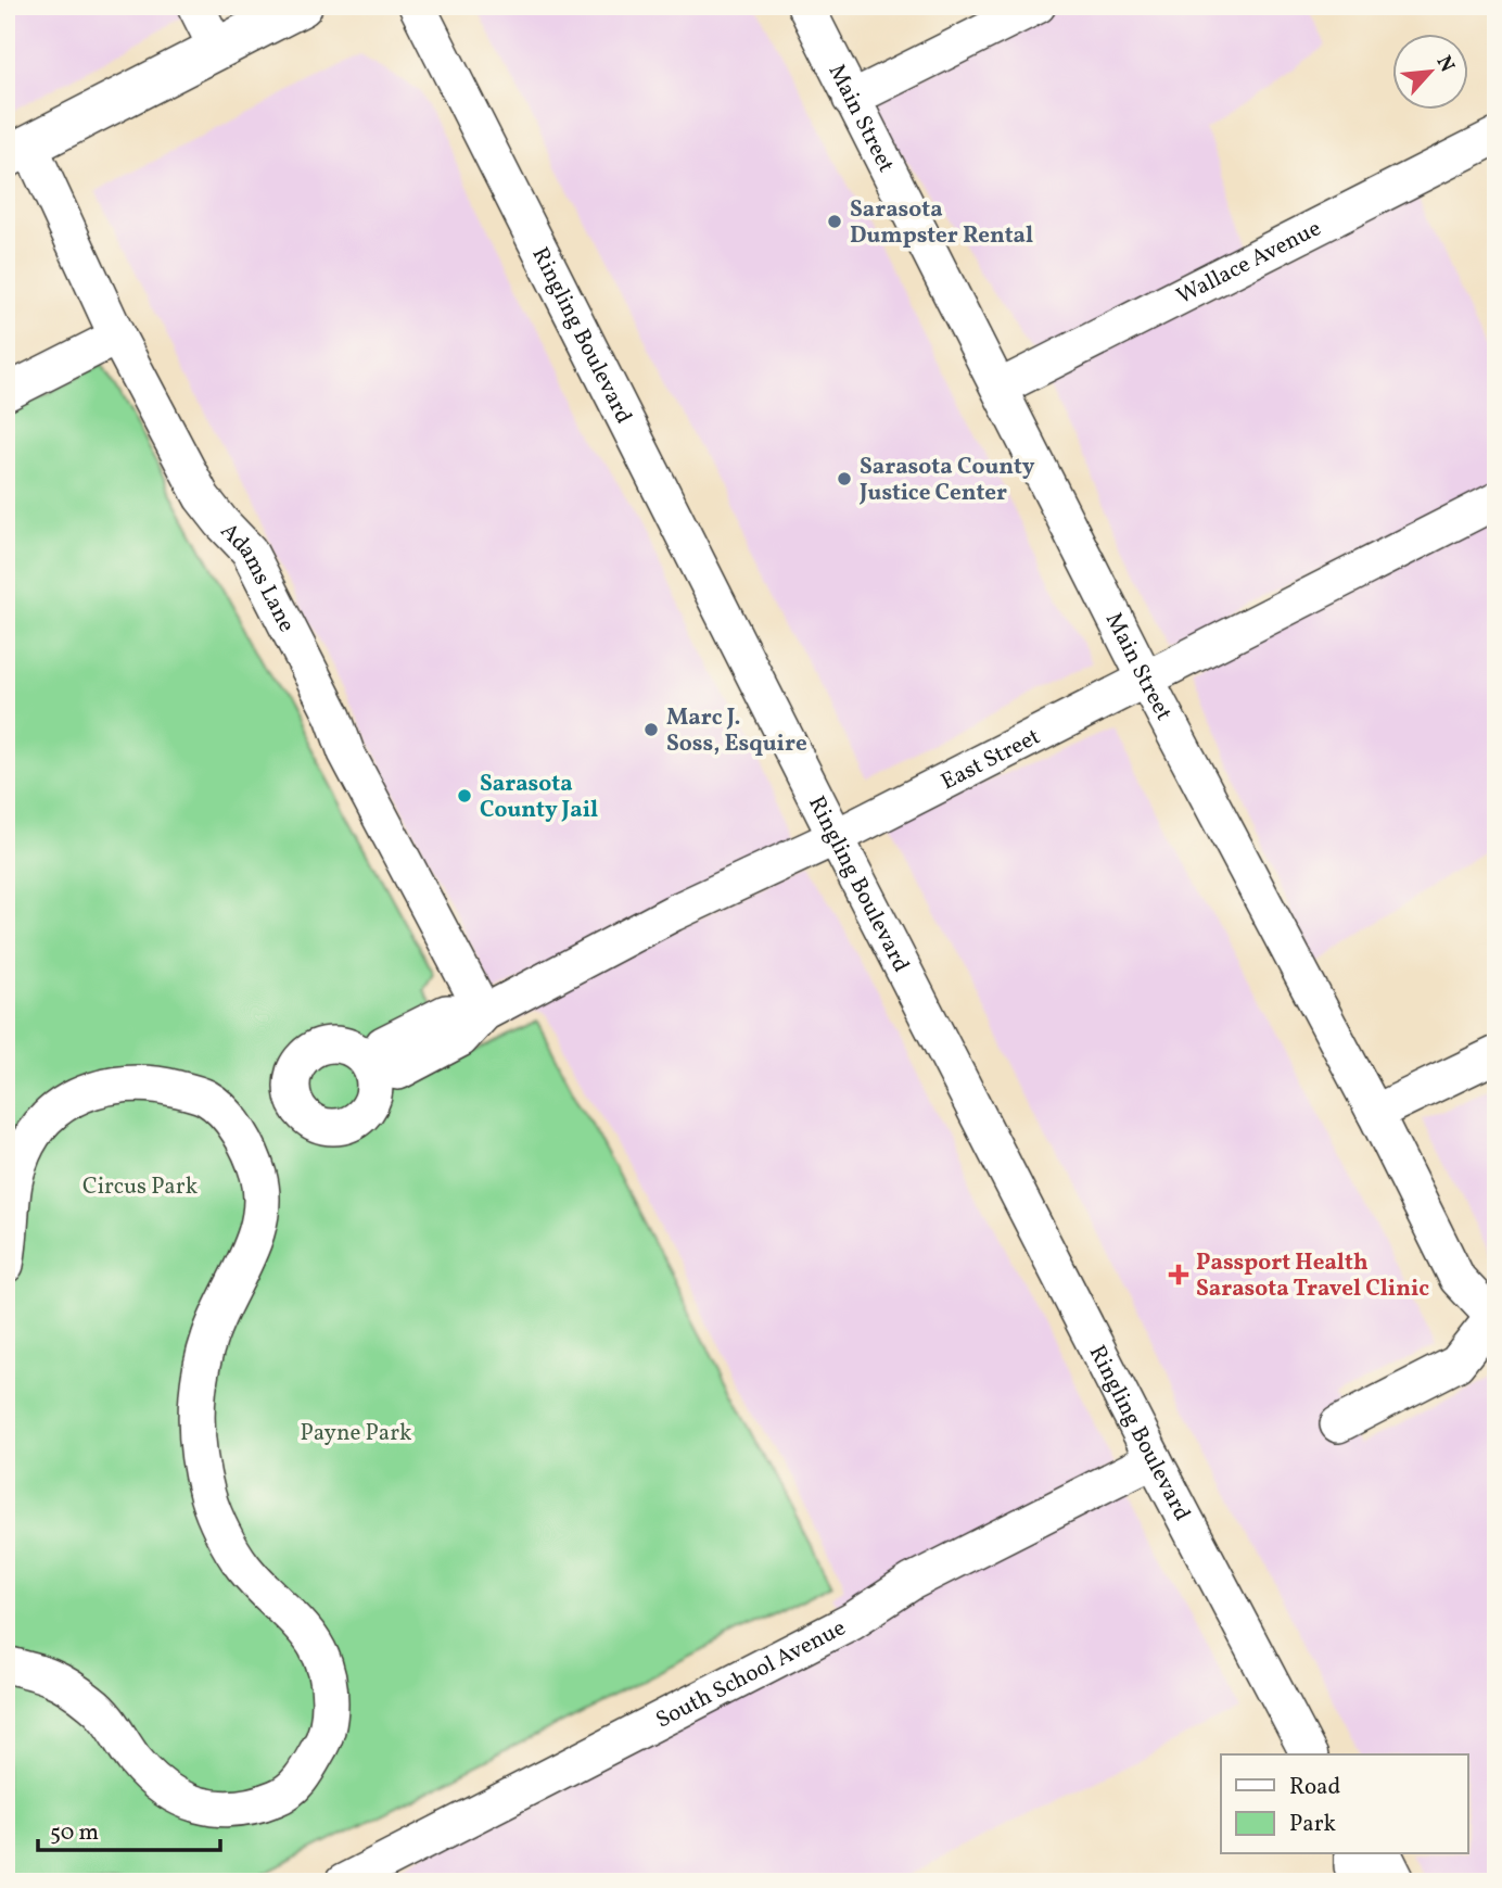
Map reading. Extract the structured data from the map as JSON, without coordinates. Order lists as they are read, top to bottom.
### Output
{
  "streets": {
    "street": [
      "Main Street",
      "Wallace Avenue",
      "Ringling Boulevard",
      "Adams Lane",
      "East Street",
      "South School Avenue"
    ]
  },
  "crossings": [
    ["Main Street", "Wallace Avenue"],
    ["Main Street", "East Street"],
    ["Ringling Boulevard", "East Street"],
    ["Ringling Boulevard", "South School Avenue"],
    ["Adams Lane", "East Street"]
  ],
  "parks": ["Circus Park", "Payne Park"],
  "places": {
    "other": [
      "Sarasota Dumpster Rental",
      "Sarasota County Justice Center",
      "Marc J. Soss, Esquire",
      "Sarasota County Jail"
    ],
    "health": ["Passport Health Sarasota Travel Clinic"]
  },
  "legend": ["Road", "Park"],
  "scale_bar": "50 m",
  "north": "top right"
}
